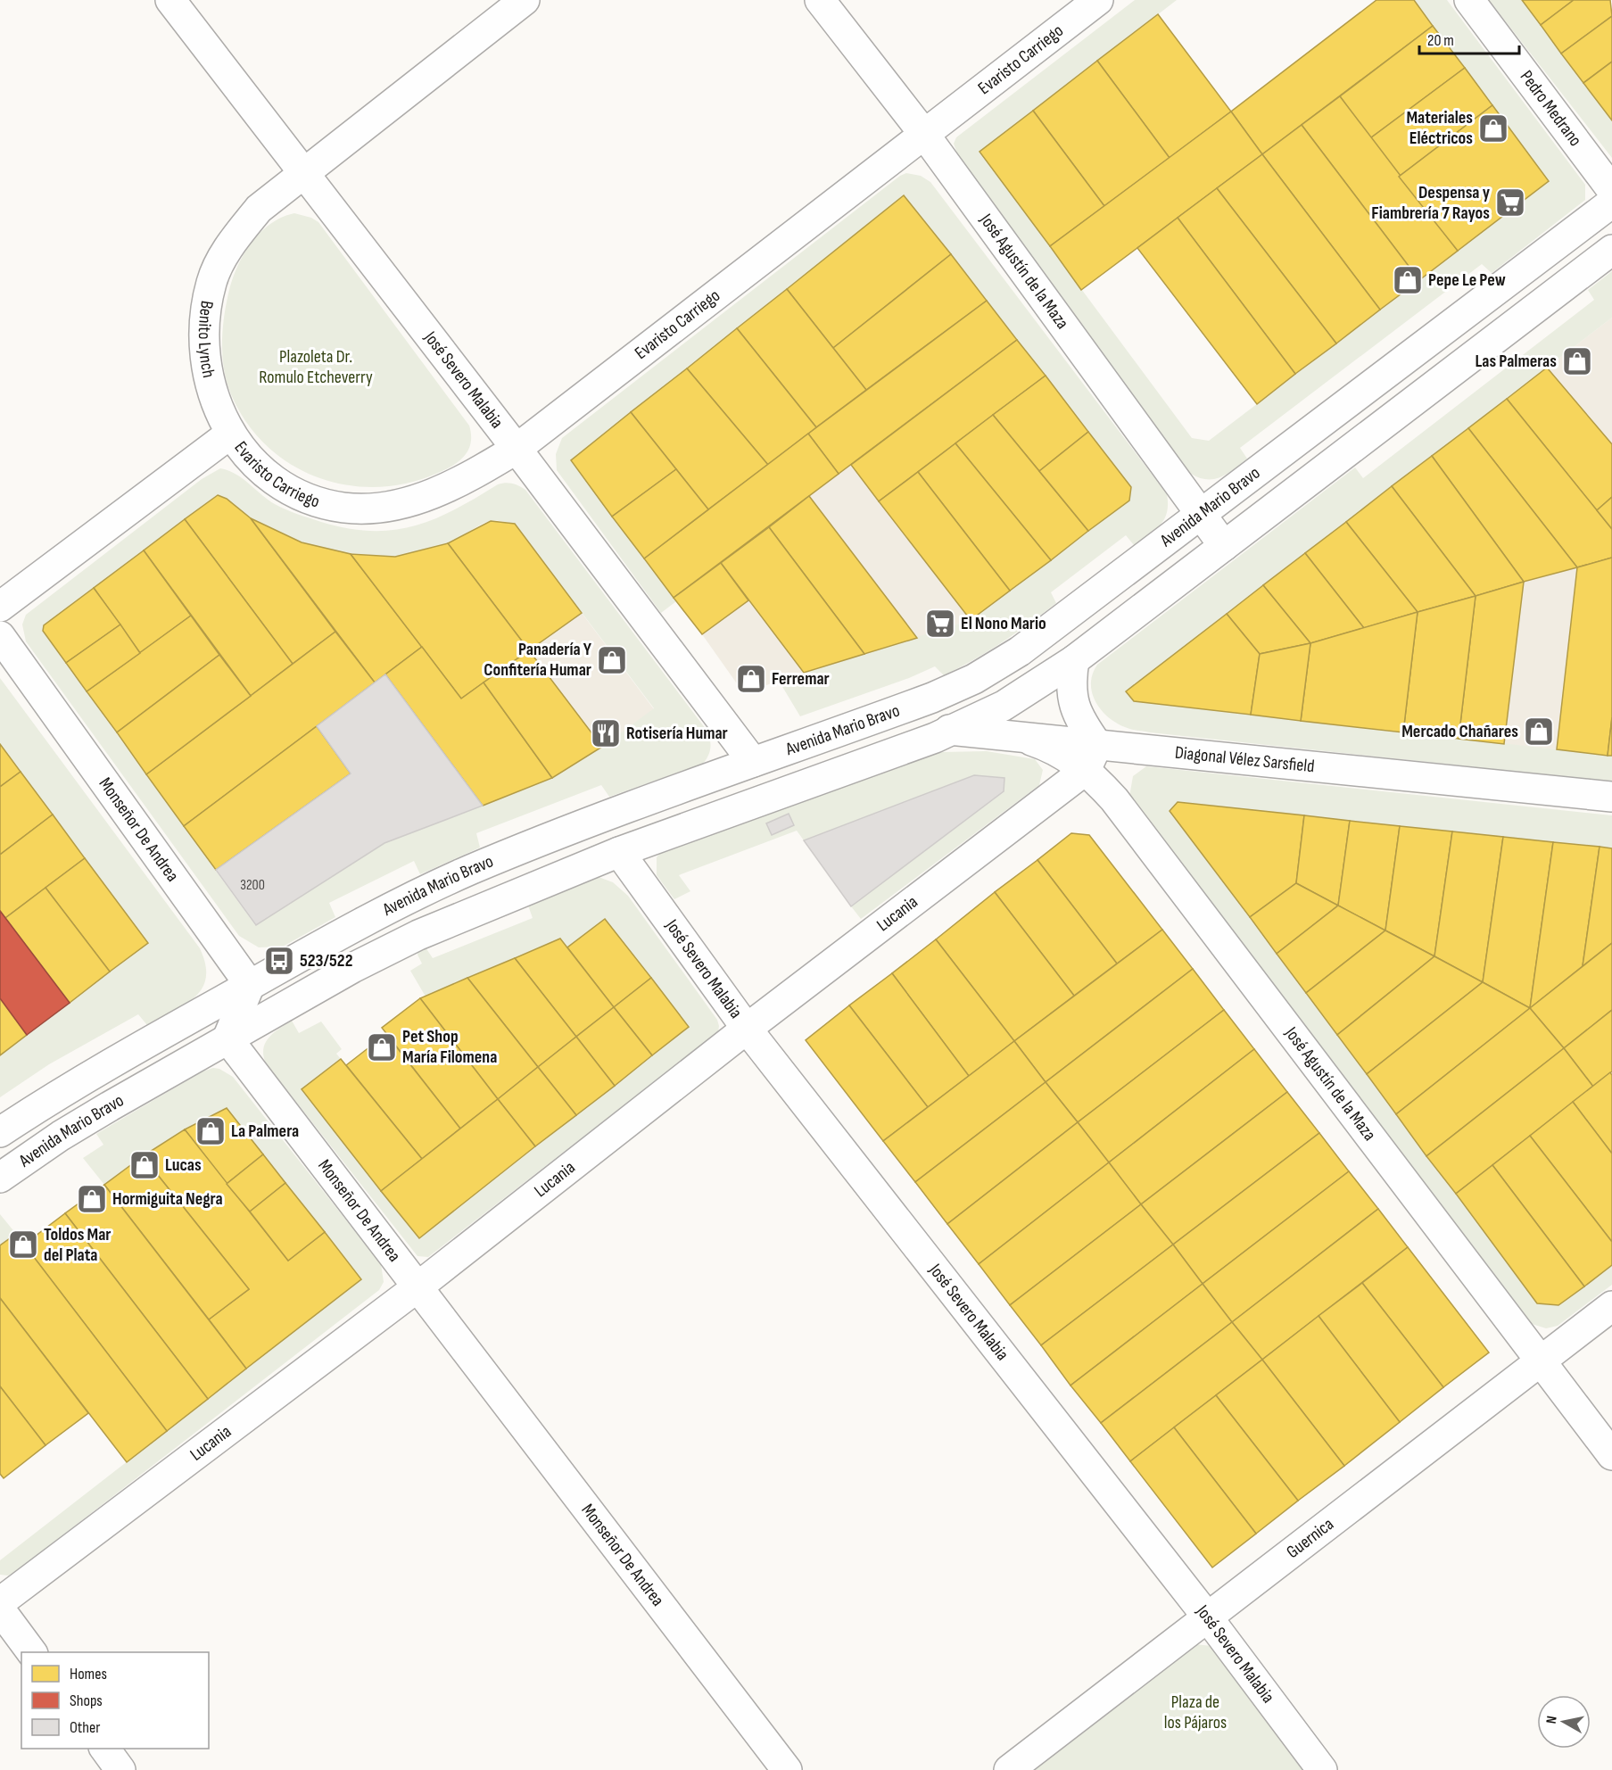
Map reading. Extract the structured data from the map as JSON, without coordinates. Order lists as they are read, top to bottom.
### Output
{
  "streets": {
    "street": [
      "Evaristo Carriego",
      "Pedro Medrano",
      "José Agustín de la Maza",
      "Benito Lynch",
      "José Severo Malabia",
      "Avenida Mario Bravo",
      "Diagonal Vélez Sarsfield",
      "Monseñor De Andrea",
      "Lucania",
      "Guernica"
    ]
  },
  "crossings": [
    ["Evaristo Carriego", "José Agustín de la Maza"],
    ["Evaristo Carriego", "Benito Lynch"],
    ["Evaristo Carriego", "José Severo Malabia"],
    ["José Agustín de la Maza", "Avenida Mario Bravo"],
    ["José Agustín de la Maza", "Diagonal Vélez Sarsfield"],
    ["José Agustín de la Maza", "Lucania"],
    ["José Agustín de la Maza", "Guernica"],
    ["Benito Lynch", "José Severo Malabia"],
    ["José Severo Malabia", "Avenida Mario Bravo"],
    ["José Severo Malabia", "Lucania"],
    ["José Severo Malabia", "Guernica"],
    ["Avenida Mario Bravo", "Diagonal Vélez Sarsfield"],
    ["Avenida Mario Bravo", "Monseñor De Andrea"],
    ["Diagonal Vélez Sarsfield", "Lucania"],
    ["Monseñor De Andrea", "Lucania"]
  ],
  "parks": ["Plazoleta Dr. Romulo Etcheverry", "Plaza de los Pájaros"],
  "places": {
    "shop": [
      "Materiales Eléctricos",
      "Pepe Le Pew",
      "Las Palmeras",
      "Panadería Y Confitería Humar",
      "Ferremar",
      "Mercado Chañares",
      "Pet Shop María Filomena",
      "La Palmera",
      "Lucas",
      "Hormiguita Negra",
      "Toldos Mar del Plata"
    ],
    "supermarket": ["Despensa y Fiambrería 7 Rayos", "El Nono Mario"],
    "restaurant": ["Rotisería Humar"],
    "bus stop": ["523/522"]
  },
  "house_numbers": ["3200"],
  "legend": ["Homes", "Shops", "Other"],
  "scale_bar": "20 m",
  "north": "left"
}
